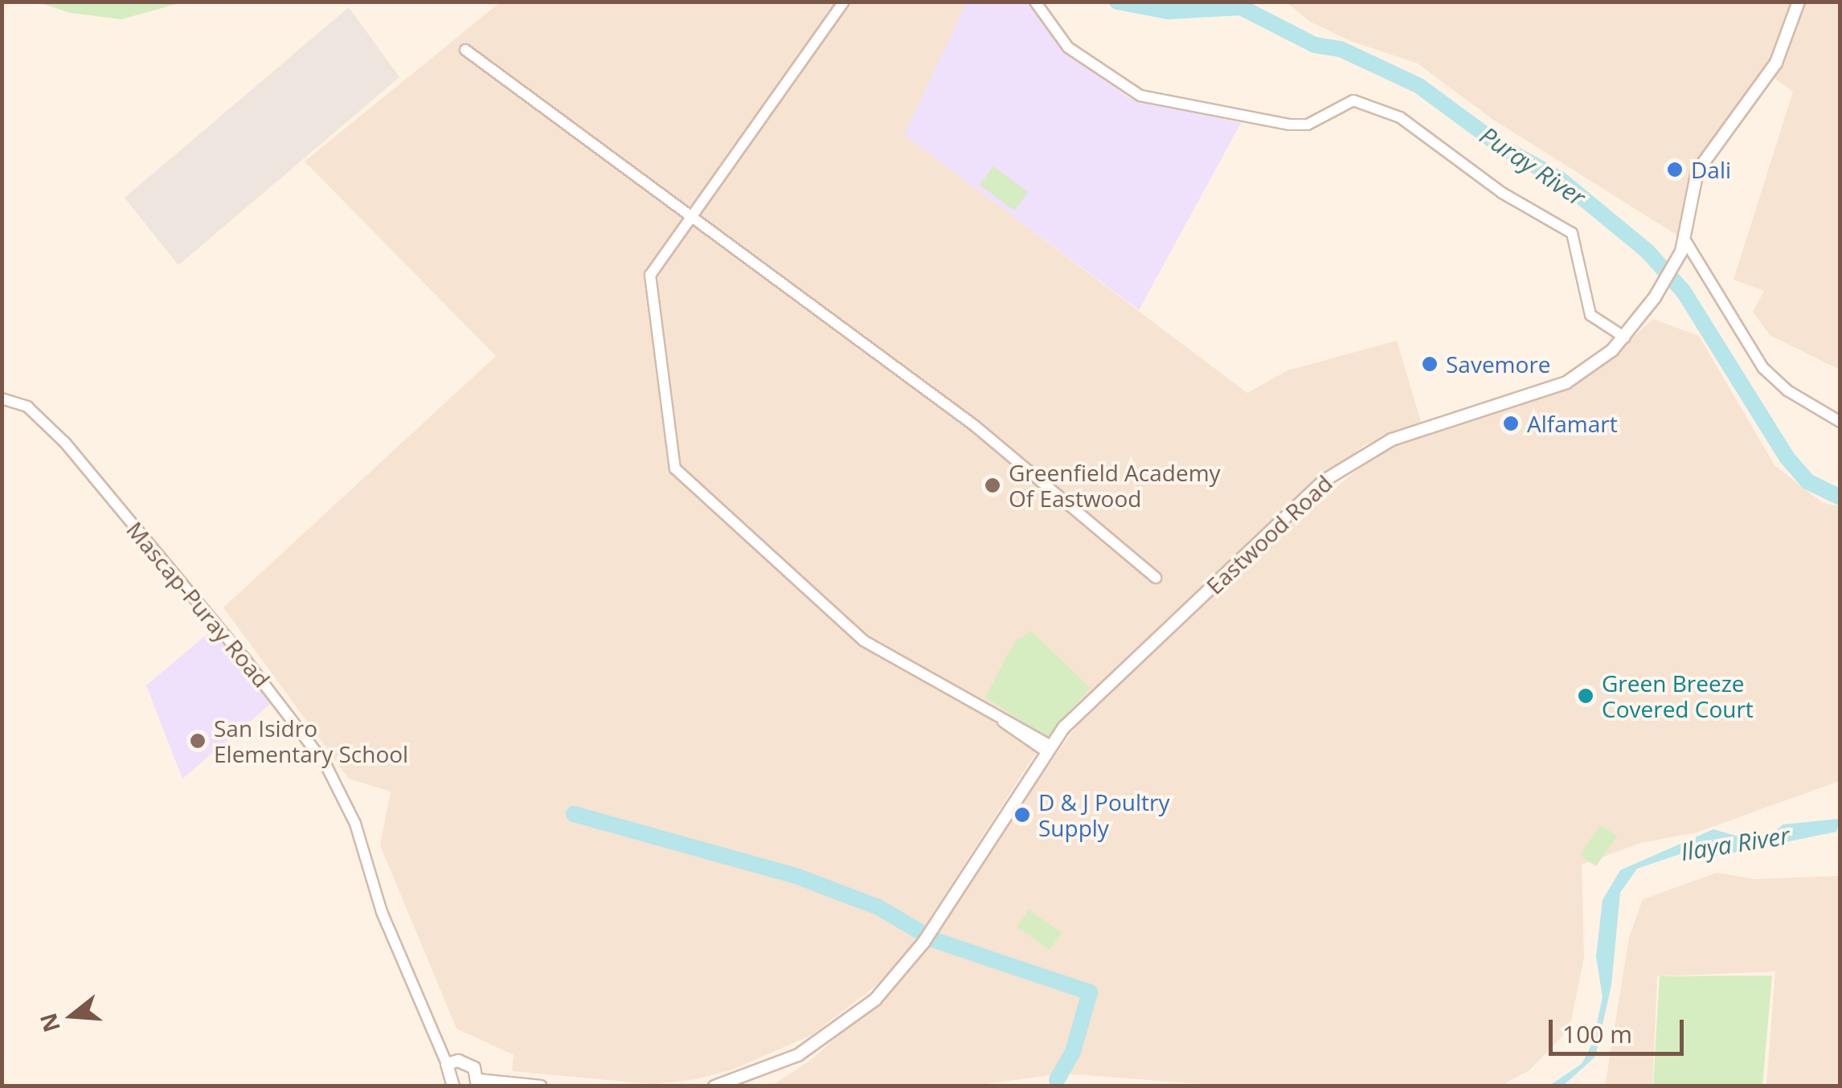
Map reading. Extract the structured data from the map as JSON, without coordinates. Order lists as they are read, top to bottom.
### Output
{
  "streets": {
    "main road": ["Eastwood Road"],
    "street": ["Mascap-Puray Road"]
  },
  "water": ["Puray River", "Ilaya River"],
  "places": [
    "Dali",
    "Savemore",
    "Alfamart",
    "Greenfield Academy Of Eastwood",
    "Green Breeze Covered Court",
    "San Isidro Elementary School",
    "D & J Poultry Supply"
  ],
  "scale_bar": "100 m",
  "north": "left"
}
